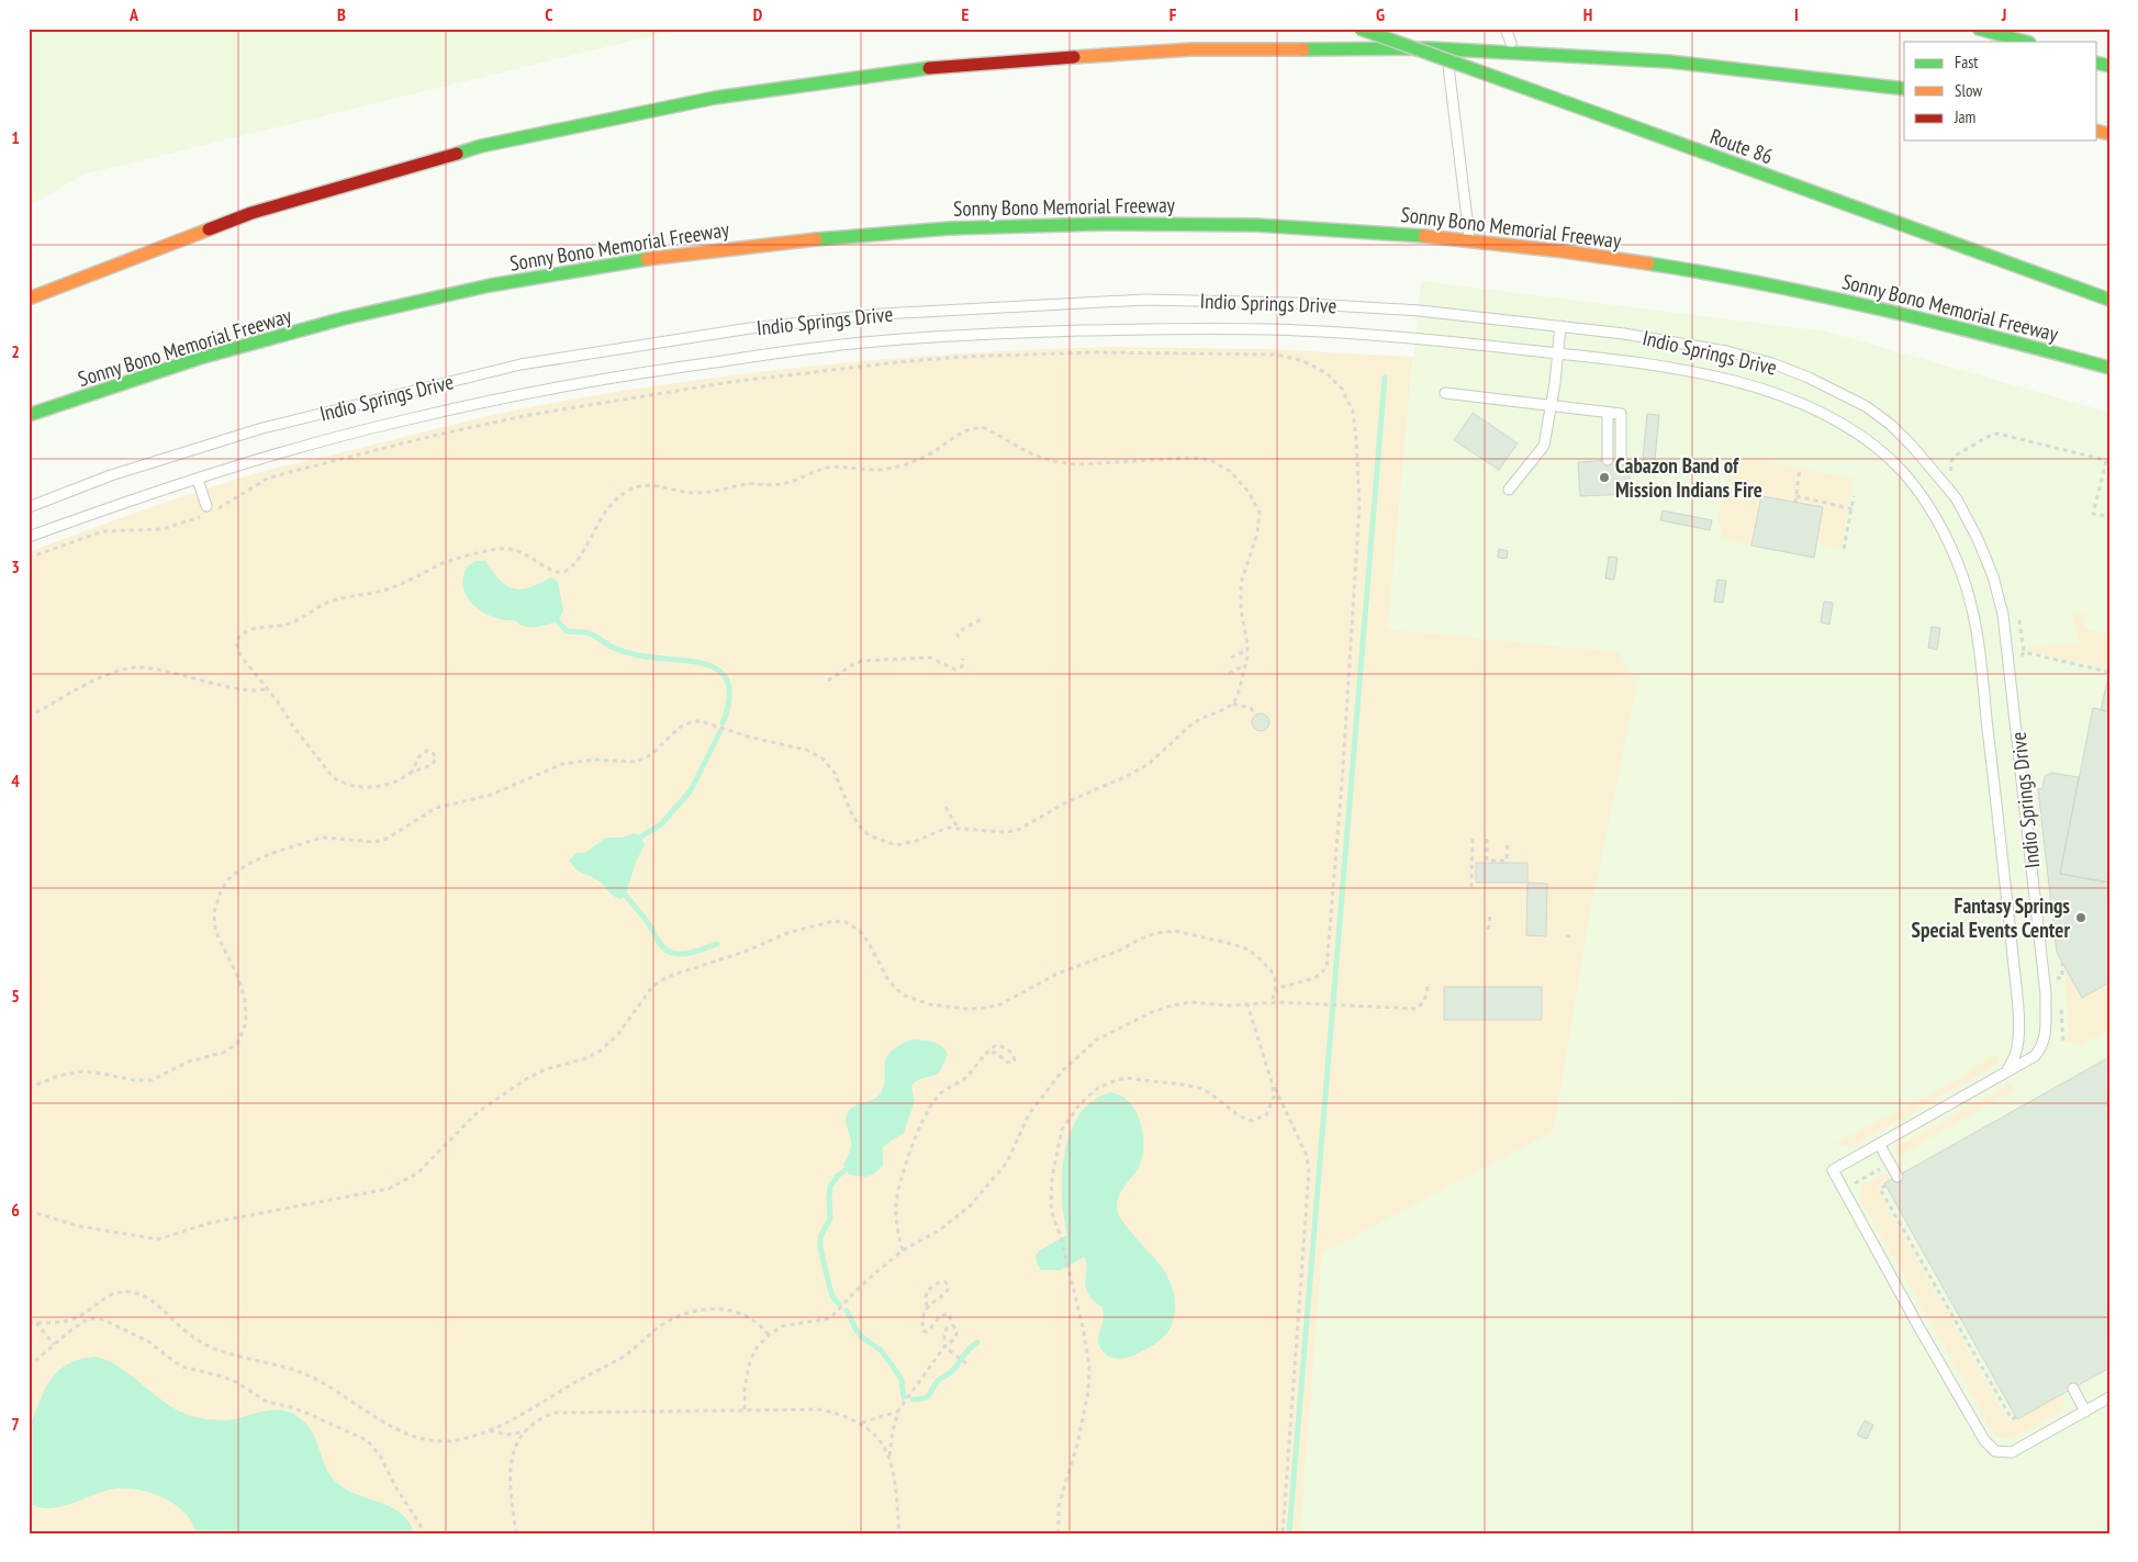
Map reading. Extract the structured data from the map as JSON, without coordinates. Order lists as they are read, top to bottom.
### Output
{
  "streets": {
    "highway": ["Route 86", "Sonny Bono Memorial Freeway"],
    "lane": ["Indio Springs Drive"]
  },
  "places": ["Cabazon Band of Mission Indians Fire", "Fantasy Springs Special Events Center"],
  "legend": ["Fast", "Slow", "Jam"],
  "grid": {
    "columns": [
      "A",
      "B",
      "C",
      "D",
      "E",
      "F",
      "G",
      "H",
      "I",
      "J"
    ],
    "rows": [
      "1",
      "2",
      "3",
      "4",
      "5",
      "6",
      "7"
    ]
  }
}
